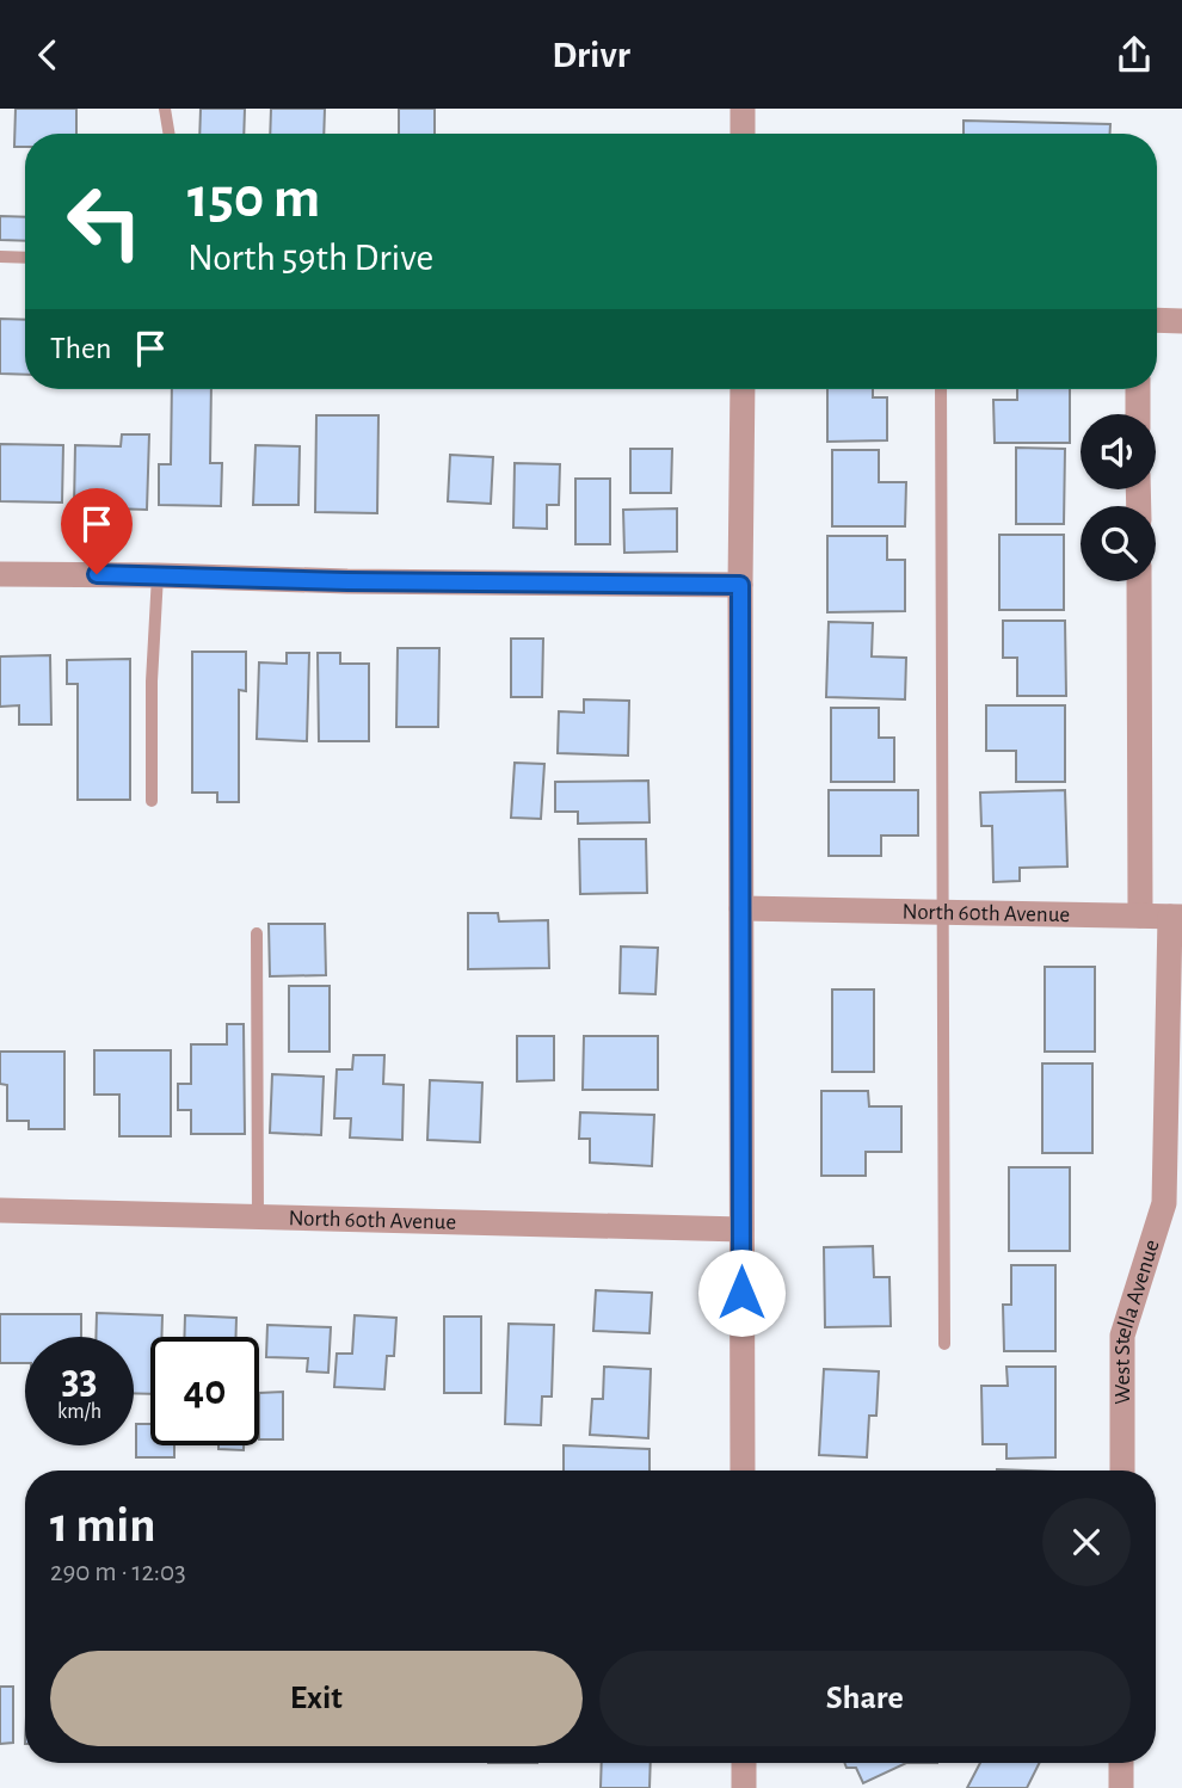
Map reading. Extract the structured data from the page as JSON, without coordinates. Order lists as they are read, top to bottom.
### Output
{
  "streets": {
    "street": ["North 60th Avenue", "West Stella Avenue"]
  },
  "crossings": [
    ["North 60th Avenue", "West Stella Avenue"]
  ],
  "page": {
    "header": "Drivr",
    "turn": ["150 m", "North 59th Drive"],
    "then": "Then",
    "speed": "33 km/h",
    "limit": "40",
    "heading": ["1 min", "290 m · 12:03"],
    "buttons": ["Exit", "Share"]
  }
}
